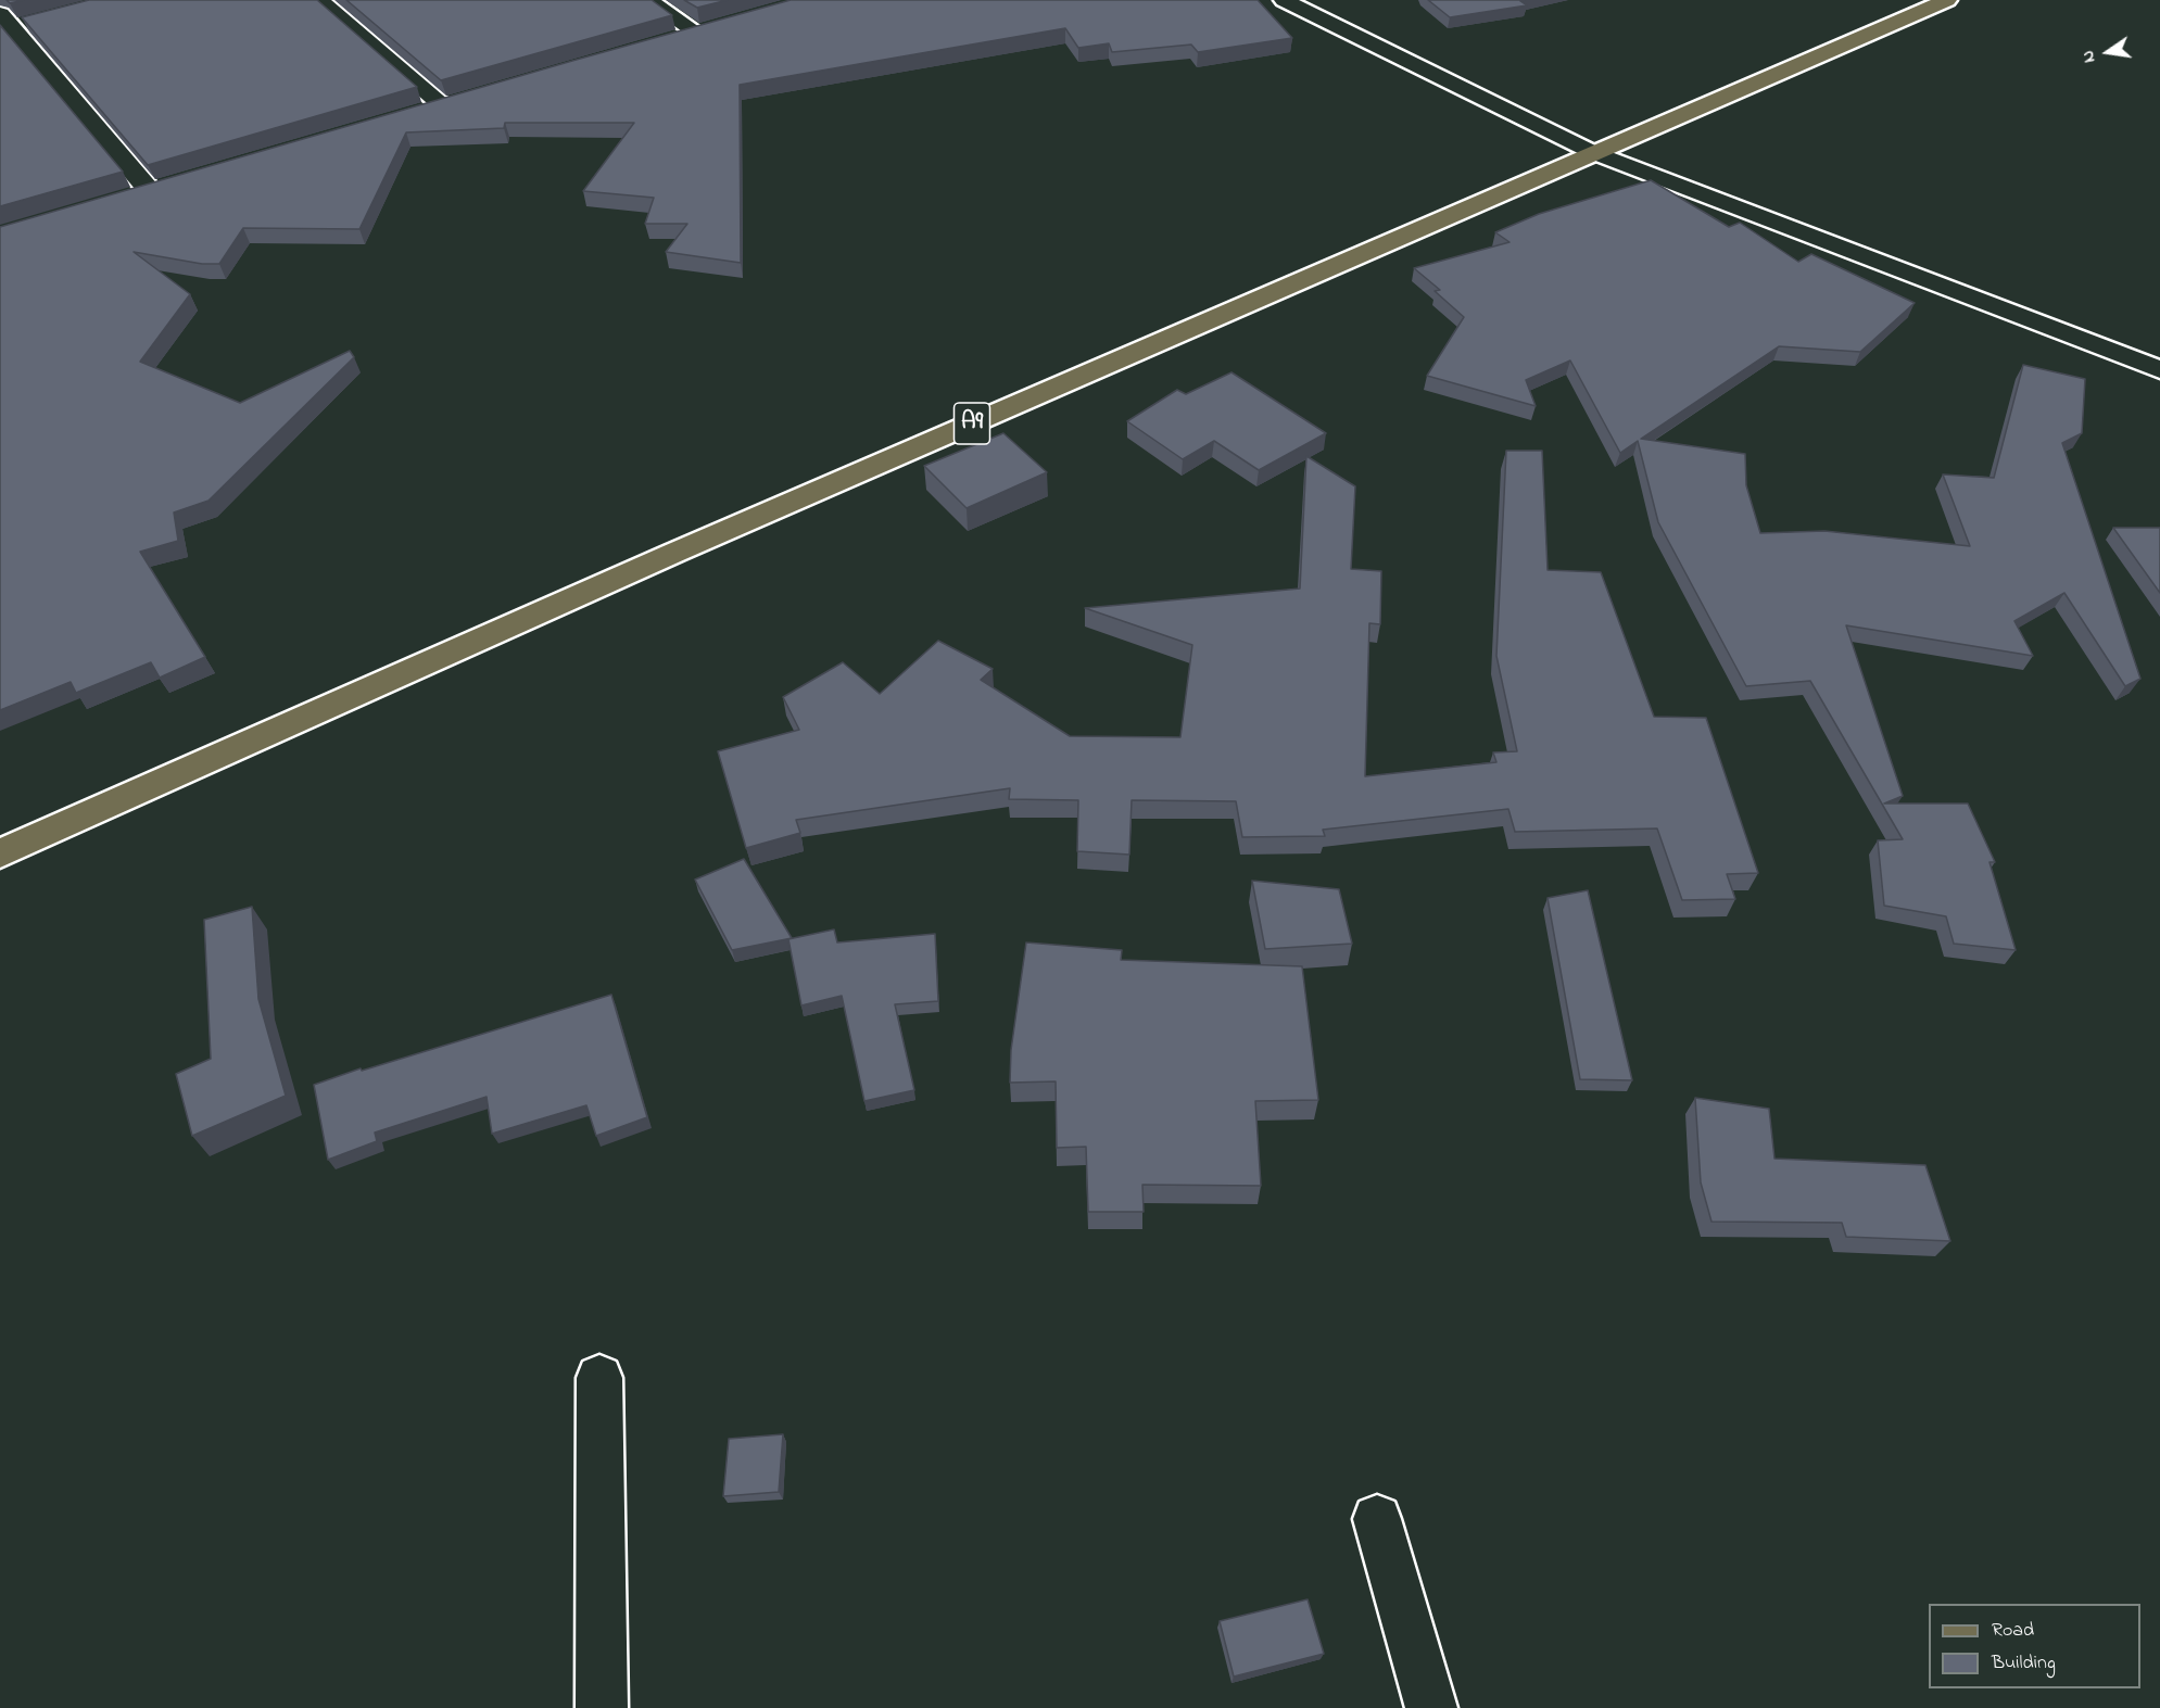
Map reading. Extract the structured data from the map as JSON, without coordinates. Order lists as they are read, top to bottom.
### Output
{
  "streets": {
    "main road": ["A9"]
  },
  "legend": ["Road", "Building"],
  "north": "left"
}
